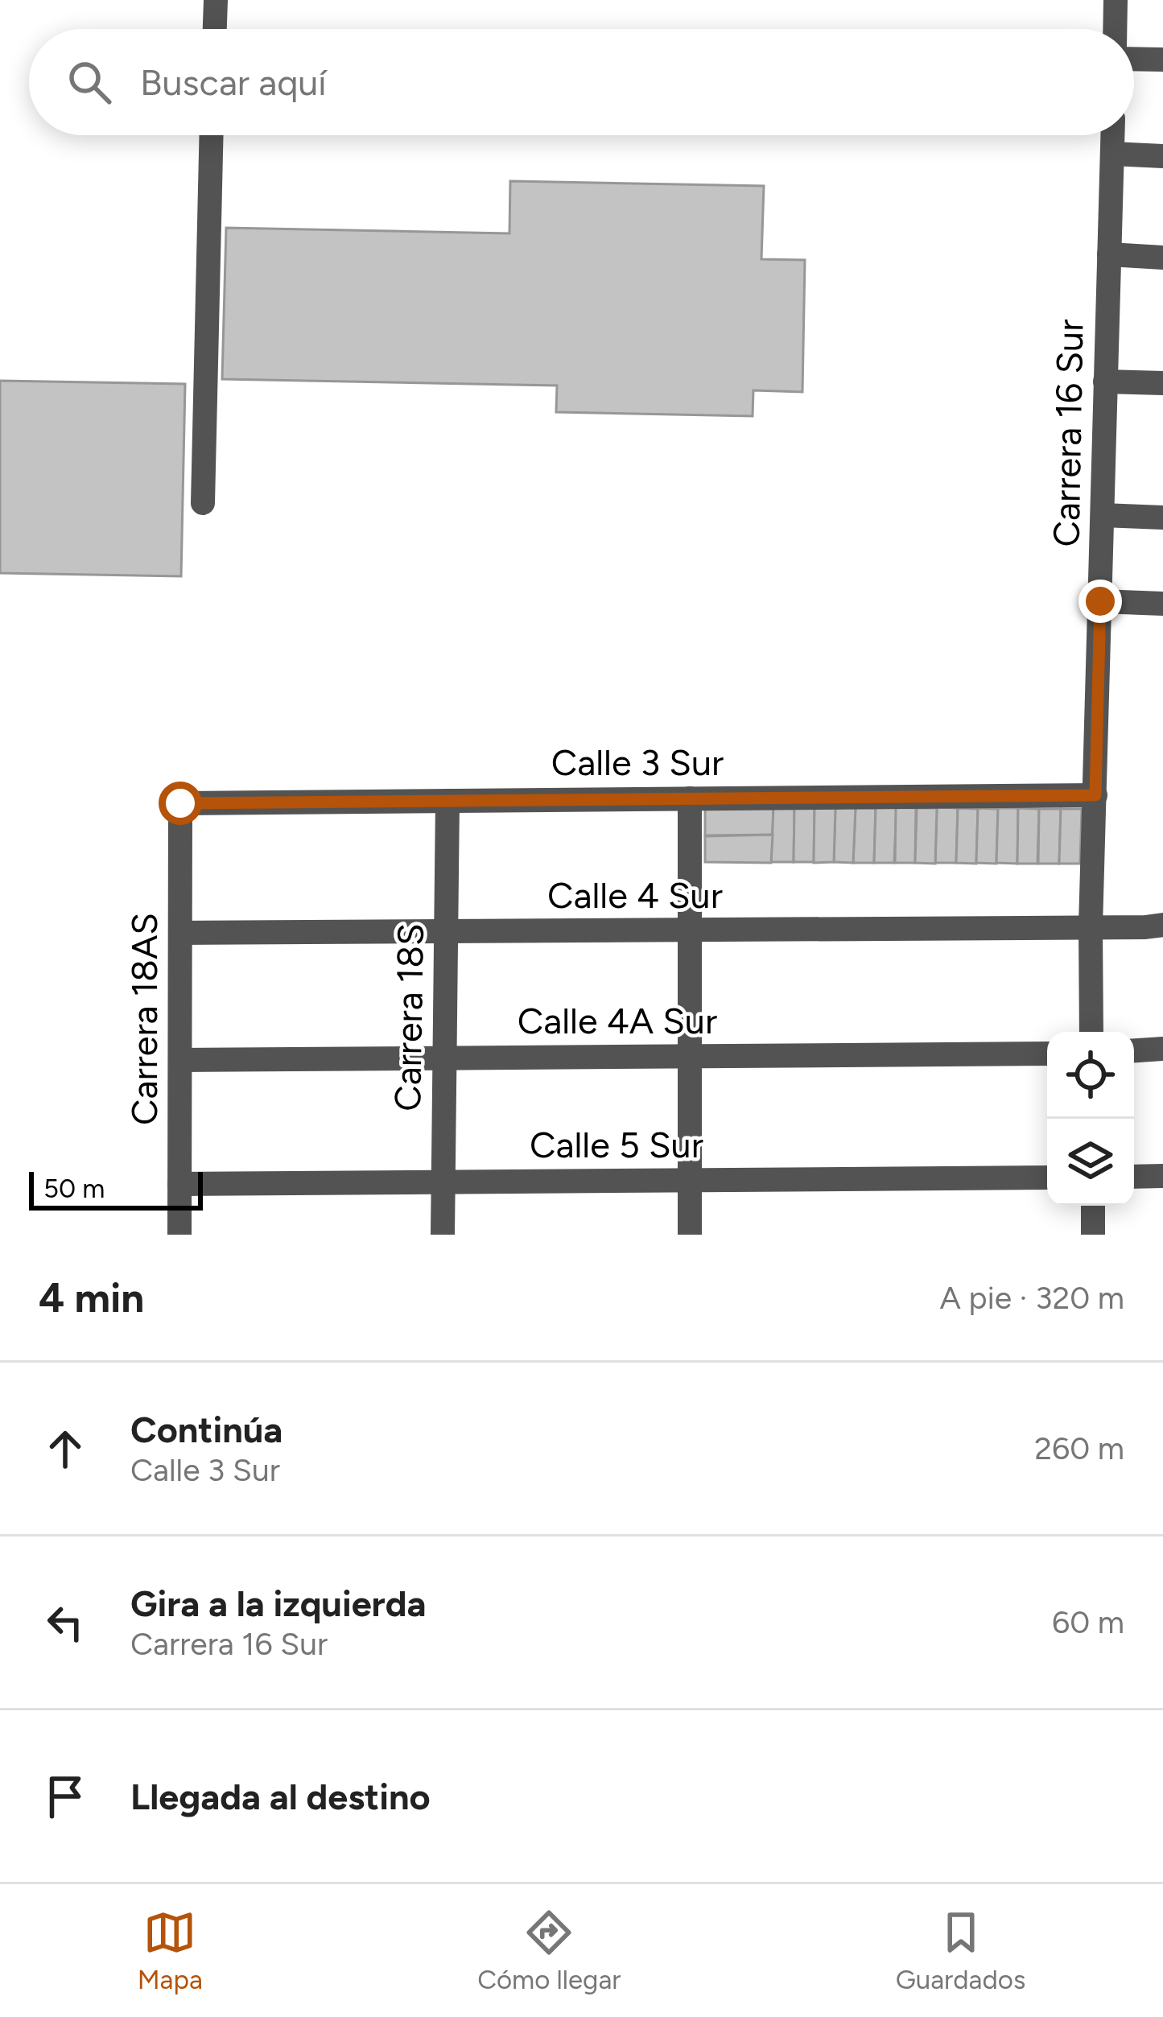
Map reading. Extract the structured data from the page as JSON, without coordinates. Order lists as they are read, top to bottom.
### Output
{
  "streets": {
    "street": [
      "Carrera 16 Sur",
      "Calle 3 Sur",
      "Calle 4 Sur",
      "Carrera 18S",
      "Carrera 18AS",
      "Calle 4A Sur",
      "Calle 5 Sur"
    ]
  },
  "crossings": [
    ["Carrera 16 Sur", "Calle 3 Sur"],
    ["Carrera 16 Sur", "Calle 4 Sur"],
    ["Calle 3 Sur", "Carrera 18S"],
    ["Calle 3 Sur", "Carrera 18AS"],
    ["Calle 4 Sur", "Carrera 18S"],
    ["Calle 4 Sur", "Carrera 18AS"],
    ["Carrera 18S", "Calle 4A Sur"],
    ["Carrera 18S", "Calle 5 Sur"],
    ["Carrera 18AS", "Calle 4A Sur"],
    ["Carrera 18AS", "Calle 5 Sur"]
  ],
  "scale_bar": "50 m",
  "page": {
    "search": "Buscar aquí",
    "scale": "50 m",
    "heading": ["4 min", "A pie · 320 m"],
    "list": [
      ["Continúa", "Calle 3 Sur", "260 m"],
      ["Gira a la izquierda", "Carrera 16 Sur", "60 m"],
      "Llegada al destino"
    ],
    "nav": ["Mapa", "Cómo llegar", "Guardados"]
  }
}
